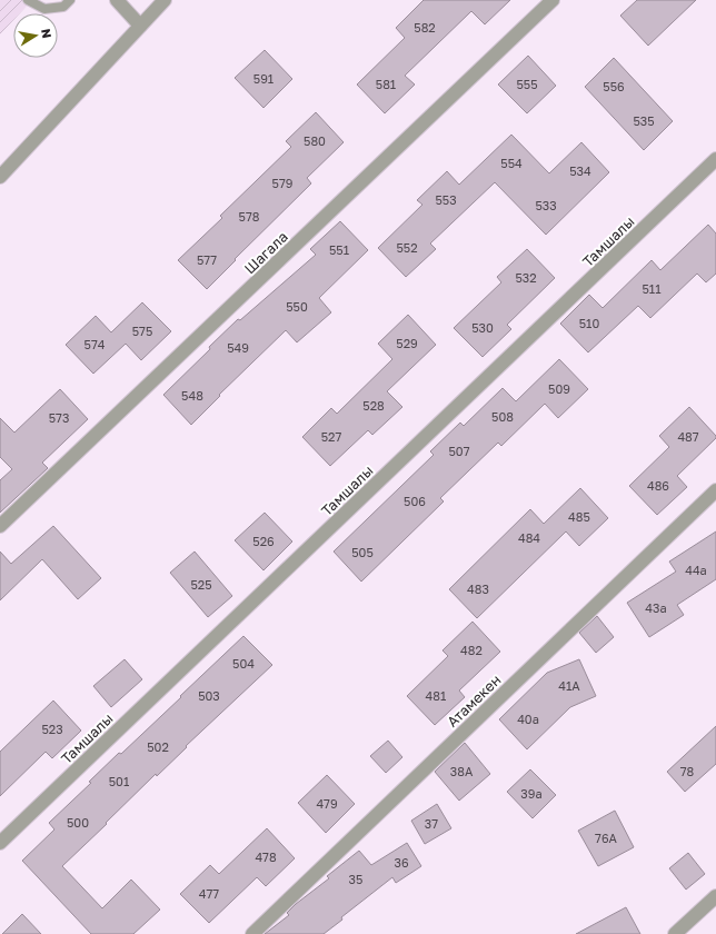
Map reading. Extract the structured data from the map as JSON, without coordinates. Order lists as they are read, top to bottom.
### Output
{
  "streets": {
    "street": ["Тамшалы", "Шагала", "Атамекен"]
  },
  "house_numbers": [
    "582",
    "591",
    "581",
    "555",
    "556",
    "535",
    "580",
    "554",
    "534",
    "579",
    "553",
    "533",
    "578",
    "552",
    "551",
    "577",
    "532",
    "511",
    "550",
    "510",
    "530",
    "575",
    "529",
    "574",
    "549",
    "509",
    "548",
    "528",
    "508",
    "573",
    "527",
    "487",
    "507",
    "486",
    "506",
    "485",
    "484",
    "526",
    "505",
    "44а",
    "525",
    "483",
    "43а",
    "482",
    "504",
    "41А",
    "503",
    "481",
    "40а",
    "523",
    "502",
    "38А",
    "78",
    "501",
    "39а",
    "479",
    "500",
    "37",
    "76А",
    "478",
    "36",
    "35",
    "477"
  ],
  "north": "right"
}
